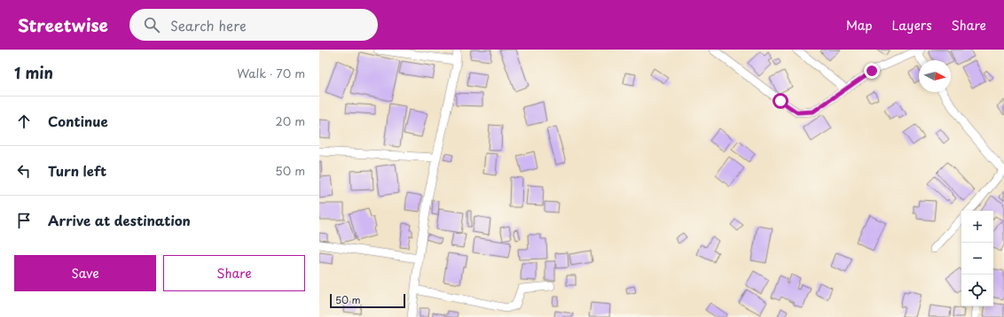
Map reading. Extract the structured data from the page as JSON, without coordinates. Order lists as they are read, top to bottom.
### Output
{
  "scale_bar": "50 m",
  "north": "right",
  "page": {
    "header": "Streetwise",
    "search": "Search here",
    "nav": ["Map", "Layers", "Share"],
    "heading": ["1 min", "Walk · 70 m"],
    "list": [
      ["Continue", "20 m"],
      ["Turn left", "50 m"],
      "Arrive at destination"
    ],
    "map_buttons": ["+", "−"],
    "buttons": ["Save", "Share"],
    "scale": "50 m"
  }
}
